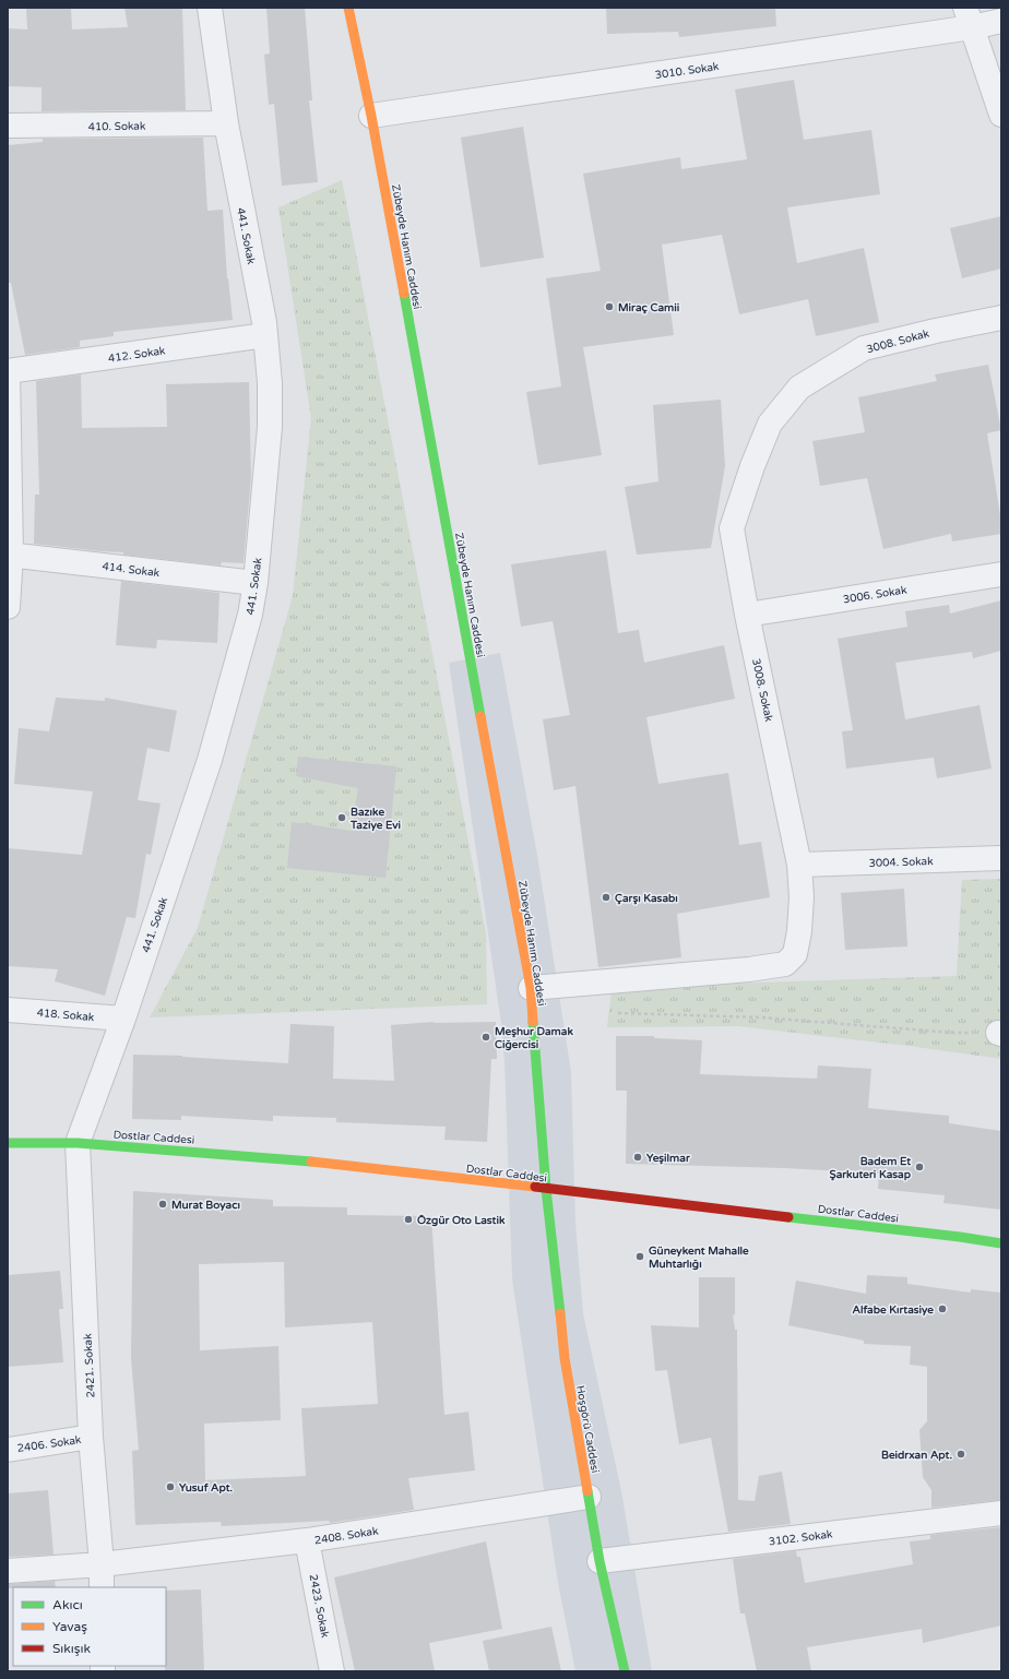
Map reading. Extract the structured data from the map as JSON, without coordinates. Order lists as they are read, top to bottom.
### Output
{
  "streets": {
    "street": [
      "3010. Sokak",
      "410. Sokak",
      "441. Sokak",
      "Zübeyde Hanım Caddesi",
      "3008. Sokak",
      "412. Sokak",
      "414. Sokak",
      "3006. Sokak",
      "3004. Sokak",
      "418. Sokak",
      "Dostlar Caddesi",
      "2421. Sokak",
      "Hoşgörü Caddesi",
      "2406. Sokak",
      "2408. Sokak",
      "3102. Sokak",
      "2423. Sokak"
    ]
  },
  "crossings": [
    ["3010. Sokak", "Zübeyde Hanım Caddesi"],
    ["410. Sokak", "441. Sokak"],
    ["441. Sokak", "412. Sokak"],
    ["441. Sokak", "414. Sokak"],
    ["441. Sokak", "418. Sokak"],
    ["441. Sokak", "Dostlar Caddesi"],
    ["441. Sokak", "2421. Sokak"],
    ["Zübeyde Hanım Caddesi", "3008. Sokak"],
    ["Zübeyde Hanım Caddesi", "Dostlar Caddesi"],
    ["Zübeyde Hanım Caddesi", "Hoşgörü Caddesi"],
    ["3008. Sokak", "3006. Sokak"],
    ["3008. Sokak", "3004. Sokak"],
    ["Dostlar Caddesi", "2421. Sokak"],
    ["Dostlar Caddesi", "Hoşgörü Caddesi"],
    ["2421. Sokak", "2406. Sokak"],
    ["2421. Sokak", "2408. Sokak"],
    ["Hoşgörü Caddesi", "2408. Sokak"],
    ["Hoşgörü Caddesi", "3102. Sokak"],
    ["2408. Sokak", "2423. Sokak"]
  ],
  "places": [
    "Miraç Camii",
    "Bazıke Taziye Evi",
    "Çarşı Kasabı",
    "Meşhur Damak Ciğercisi",
    "Yeşilmar",
    "Badem Et Şarkuteri Kasap",
    "Murat Boyacı",
    "Özgür Oto Lastik",
    "Güneykent Mahalle Muhtarlığı",
    "Alfabe Kırtasiye",
    "Beidrxan Apt.",
    "Yusuf Apt."
  ],
  "legend": ["Akıcı", "Yavaş", "Sıkışık"]
}
